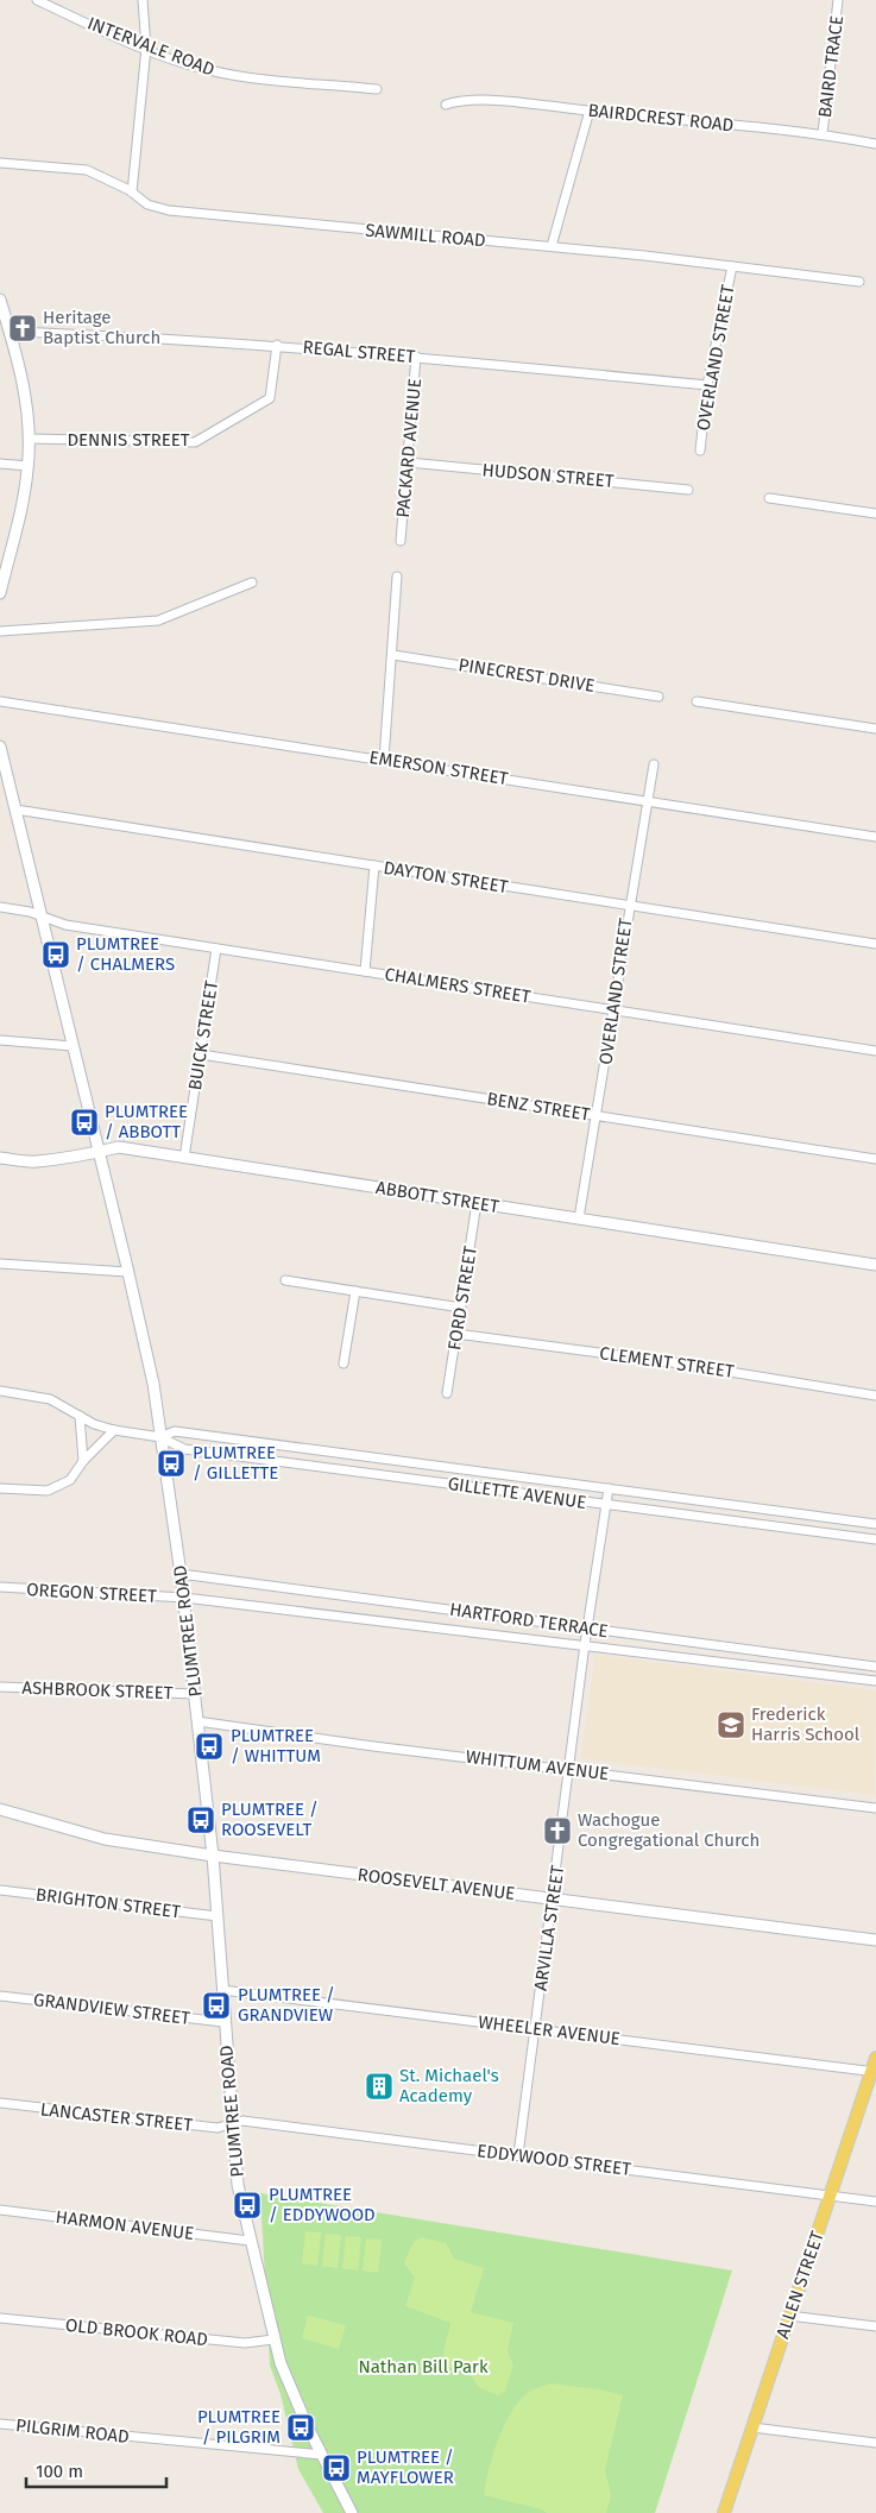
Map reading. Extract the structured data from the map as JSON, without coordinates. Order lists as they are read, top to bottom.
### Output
{
  "streets": {
    "main road": ["ALLEN STREET"],
    "street": [
      "INTERVALE ROAD",
      "BAIRD TRACE",
      "BAIRDCREST ROAD",
      "SAWMILL ROAD",
      "REGAL STREET",
      "OVERLAND STREET",
      "DENNIS STREET",
      "PACKARD AVENUE",
      "HUDSON STREET",
      "PINECREST DRIVE",
      "EMERSON STREET",
      "DAYTON STREET",
      "CHALMERS STREET",
      "BUICK STREET",
      "BENZ STREET",
      "ABBOTT STREET",
      "FORD STREET",
      "CLEMENT STREET",
      "GILLETTE AVENUE",
      "OREGON STREET",
      "HARTFORD TERRACE",
      "PLUMTREE ROAD",
      "ASHBROOK STREET",
      "WHITTUM AVENUE",
      "ROOSEVELT AVENUE",
      "BRIGHTON STREET",
      "ARVILLA STREET",
      "GRANDVIEW STREET",
      "WHEELER AVENUE",
      "LANCASTER STREET",
      "EDDYWOOD STREET",
      "HARMON AVENUE",
      "OLD BROOK ROAD",
      "PILGRIM ROAD"
    ]
  },
  "crossings": [
    ["BAIRD TRACE", "BAIRDCREST ROAD"],
    ["SAWMILL ROAD", "OVERLAND STREET"],
    ["REGAL STREET", "OVERLAND STREET"],
    ["REGAL STREET", "DENNIS STREET"],
    ["REGAL STREET", "PACKARD AVENUE"],
    ["OVERLAND STREET", "EMERSON STREET"],
    ["OVERLAND STREET", "DAYTON STREET"],
    ["OVERLAND STREET", "CHALMERS STREET"],
    ["OVERLAND STREET", "BENZ STREET"],
    ["OVERLAND STREET", "ABBOTT STREET"],
    ["PACKARD AVENUE", "HUDSON STREET"],
    ["DAYTON STREET", "PLUMTREE ROAD"],
    ["CHALMERS STREET", "BUICK STREET"],
    ["CHALMERS STREET", "PLUMTREE ROAD"],
    ["BUICK STREET", "BENZ STREET"],
    ["BUICK STREET", "ABBOTT STREET"],
    ["ABBOTT STREET", "FORD STREET"],
    ["ABBOTT STREET", "PLUMTREE ROAD"],
    ["FORD STREET", "CLEMENT STREET"],
    ["GILLETTE AVENUE", "PLUMTREE ROAD"],
    ["GILLETTE AVENUE", "ARVILLA STREET"],
    ["OREGON STREET", "HARTFORD TERRACE"],
    ["OREGON STREET", "PLUMTREE ROAD"],
    ["HARTFORD TERRACE", "PLUMTREE ROAD"],
    ["HARTFORD TERRACE", "ARVILLA STREET"],
    ["PLUMTREE ROAD", "ASHBROOK STREET"],
    ["PLUMTREE ROAD", "WHITTUM AVENUE"],
    ["PLUMTREE ROAD", "ROOSEVELT AVENUE"],
    ["PLUMTREE ROAD", "BRIGHTON STREET"],
    ["PLUMTREE ROAD", "GRANDVIEW STREET"],
    ["PLUMTREE ROAD", "WHEELER AVENUE"],
    ["PLUMTREE ROAD", "LANCASTER STREET"],
    ["PLUMTREE ROAD", "EDDYWOOD STREET"],
    ["PLUMTREE ROAD", "HARMON AVENUE"],
    ["PLUMTREE ROAD", "OLD BROOK ROAD"],
    ["PLUMTREE ROAD", "PILGRIM ROAD"],
    ["WHITTUM AVENUE", "ARVILLA STREET"],
    ["ROOSEVELT AVENUE", "ARVILLA STREET"],
    ["ARVILLA STREET", "WHEELER AVENUE"],
    ["ARVILLA STREET", "EDDYWOOD STREET"],
    ["WHEELER AVENUE", "ALLEN STREET"],
    ["LANCASTER STREET", "EDDYWOOD STREET"],
    ["EDDYWOOD STREET", "ALLEN STREET"]
  ],
  "parks": ["Nathan Bill Park"],
  "places": {
    "church": ["Heritage Baptist Church", "Wachogue Congregational Church"],
    "bus stop": [
      "PLUMTREE / CHALMERS",
      "PLUMTREE / ABBOTT",
      "PLUMTREE / GILLETTE",
      "PLUMTREE / WHITTUM",
      "PLUMTREE / ROOSEVELT",
      "PLUMTREE / GRANDVIEW",
      "PLUMTREE / EDDYWOOD",
      "PLUMTREE / PILGRIM",
      "PLUMTREE / MAYFLOWER"
    ],
    "school or university": ["Frederick Harris School"],
    "building": ["St. Michael's Academy"]
  },
  "scale_bar": "100 m"
}
